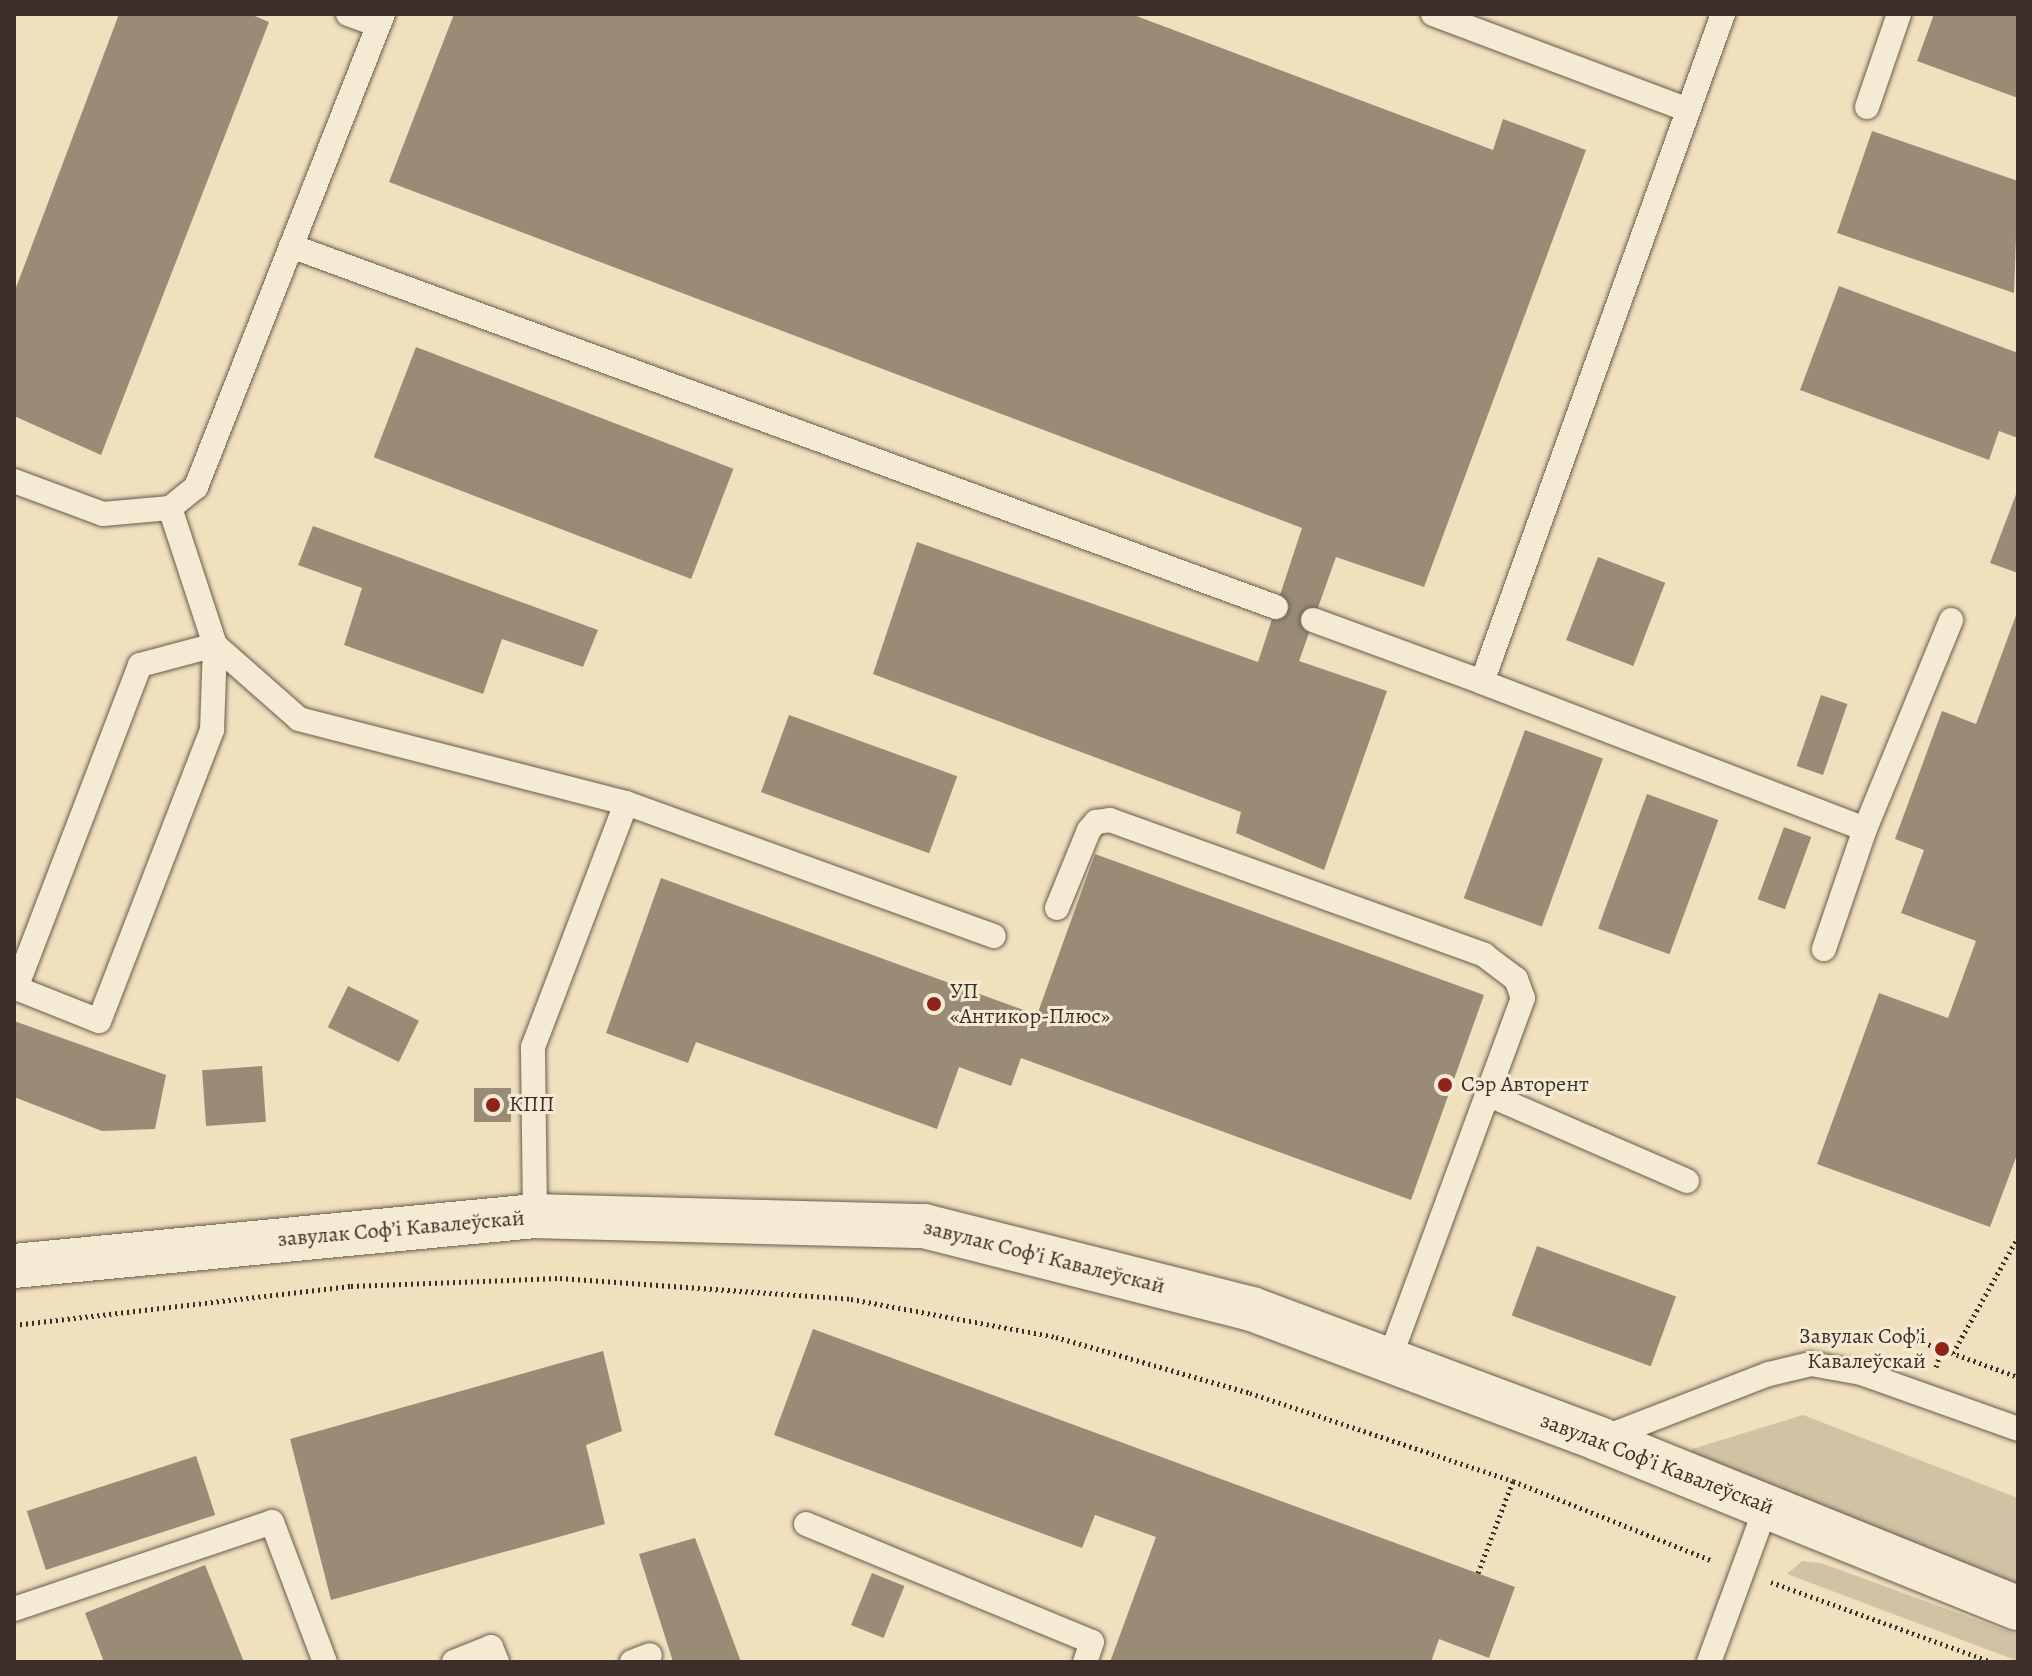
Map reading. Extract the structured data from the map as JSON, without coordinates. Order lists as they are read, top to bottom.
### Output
{
  "streets": {
    "street": ["завулак Софʼі Кавалеўскай"]
  },
  "places": [
    "УП «Антикор-Плюс»",
    "Сэр Авторент",
    "КПП",
    "Завулак Софʼі Кавалеўскай"
  ]
}
